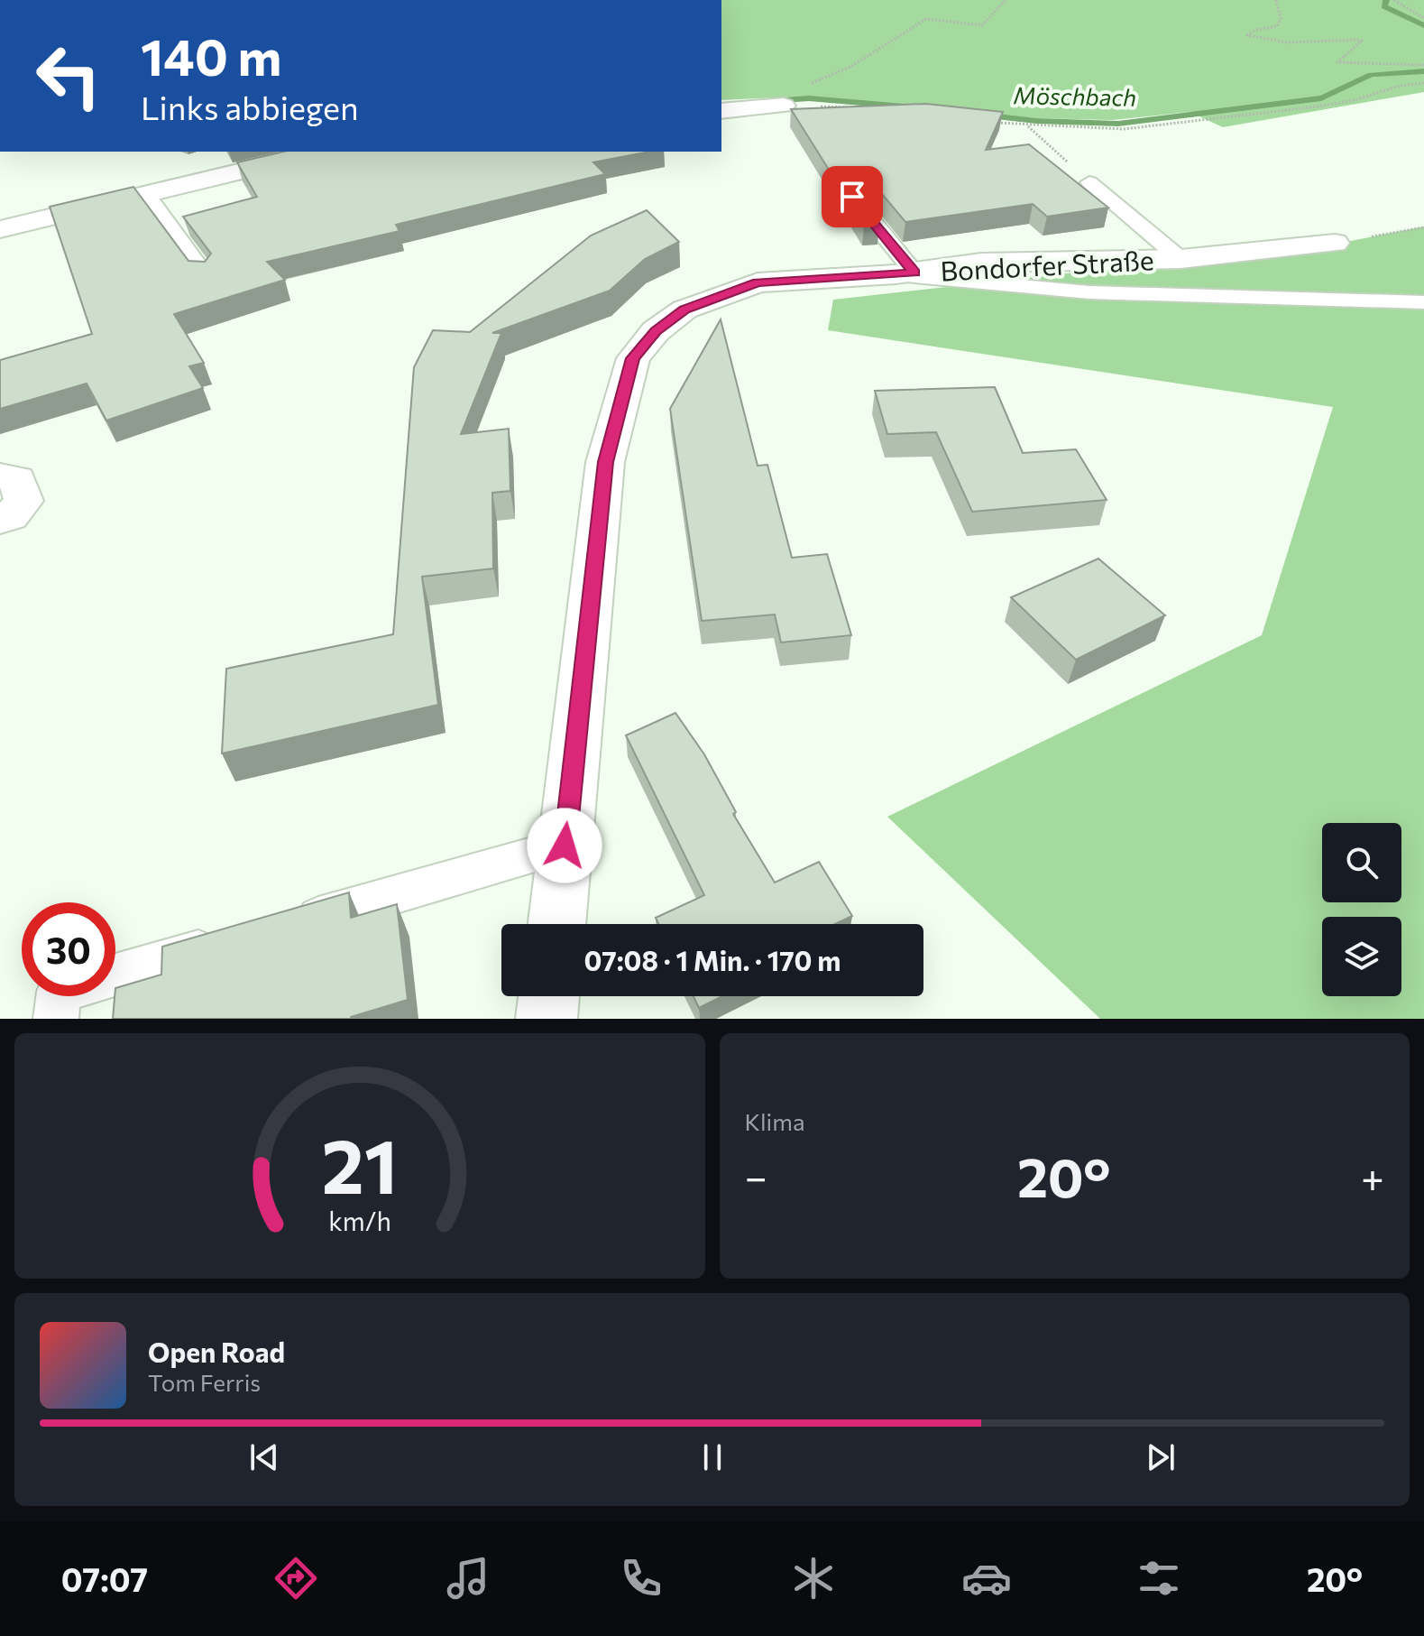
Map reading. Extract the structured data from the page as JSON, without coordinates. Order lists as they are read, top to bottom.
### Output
{
  "streets": {
    "street": ["Bondorfer Straße"]
  },
  "water": ["Möschbach"],
  "page": {
    "turn": ["140 m", "Links abbiegen"],
    "limit": "30",
    "trip": "07:08 · 1 Min. · 170 m",
    "tile": "Klima",
    "heat": ["−", "20°", "+"],
    "song": ["Open Road", "Tom Ferris"],
    "tabs": ["07:07", "20°"],
    "gauge": ["21", "km/h"]
  }
}
